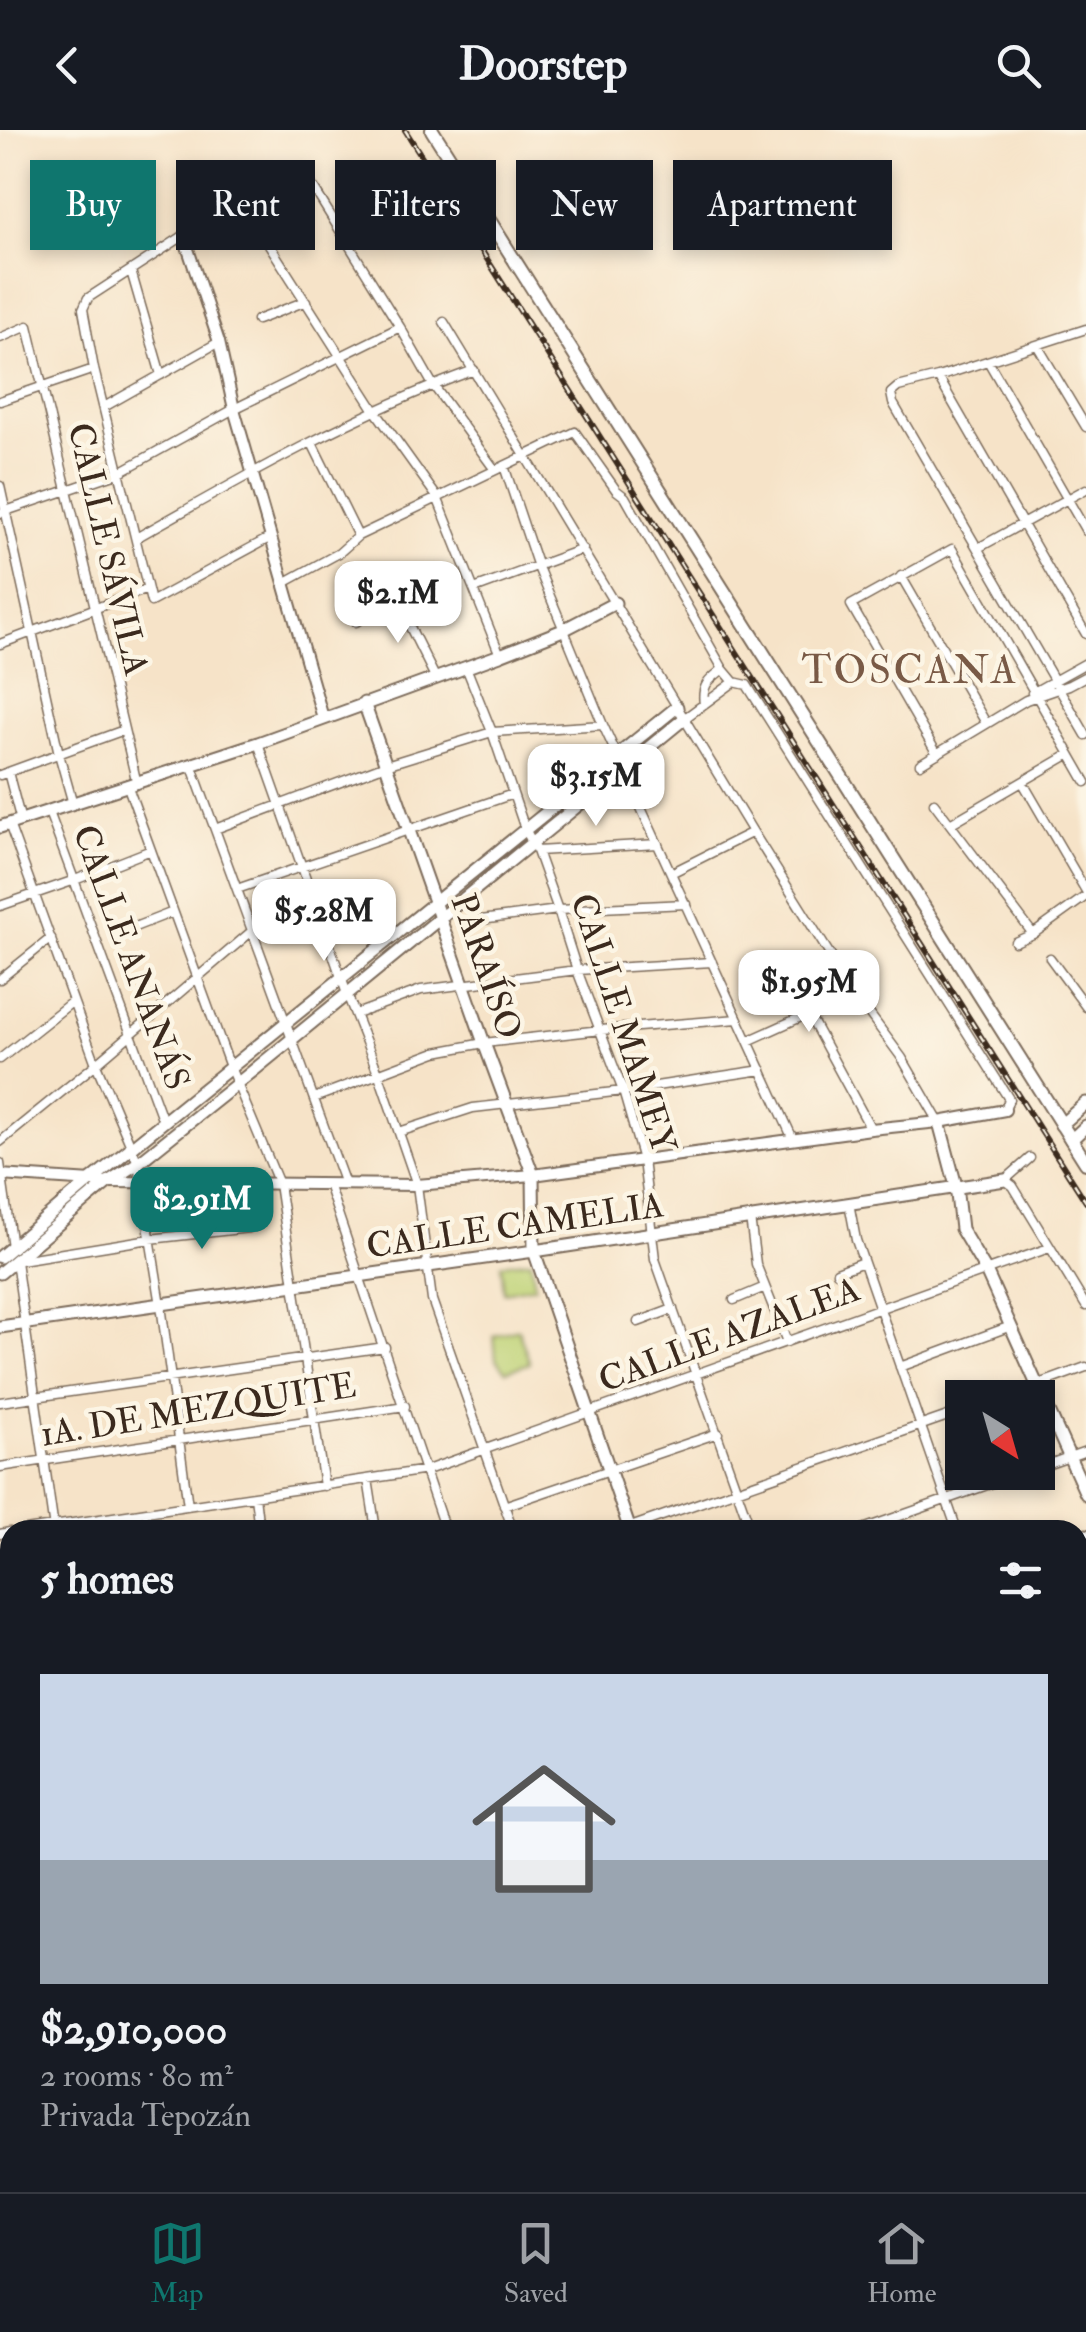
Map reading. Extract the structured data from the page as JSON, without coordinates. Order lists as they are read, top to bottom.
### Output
{
  "streets": {
    "main road": ["PARAÍSO", "CALLE CAMELIA"],
    "street": [
      "CALLE SÁVILA",
      "CALLE ANANÁS",
      "CALLE MAMEY",
      "CALLE AZALEA",
      "1A. DE MEZQUITE"
    ]
  },
  "crossings": [
    ["CALLE SÁVILA", "CALLE CAMELIA"],
    ["CALLE SÁVILA", "CALLE AZALEA"],
    ["CALLE SÁVILA", "1A. DE MEZQUITE"],
    ["PARAÍSO", "CALLE CAMELIA"],
    ["PARAÍSO", "CALLE AZALEA"],
    ["CALLE MAMEY", "CALLE CAMELIA"],
    ["CALLE MAMEY", "CALLE AZALEA"]
  ],
  "districts": ["TOSCANA"],
  "north": "bottom right",
  "page": {
    "header": "Doorstep",
    "chip": [
      "Buy",
      "Rent",
      "Filters",
      "New",
      "Apartment"
    ],
    "price": [
      "$2.1M",
      "$3.15M",
      "$5.28M",
      "$1.95M",
      "$2.91M"
    ],
    "heading": "5 homes",
    "list": [
      {
        "name": "$2,910,000",
        "note": "2 rooms · 80 m² · Privada Tepozán"
      }
    ],
    "tabs": ["Map", "Saved", "Home"]
  }
}
